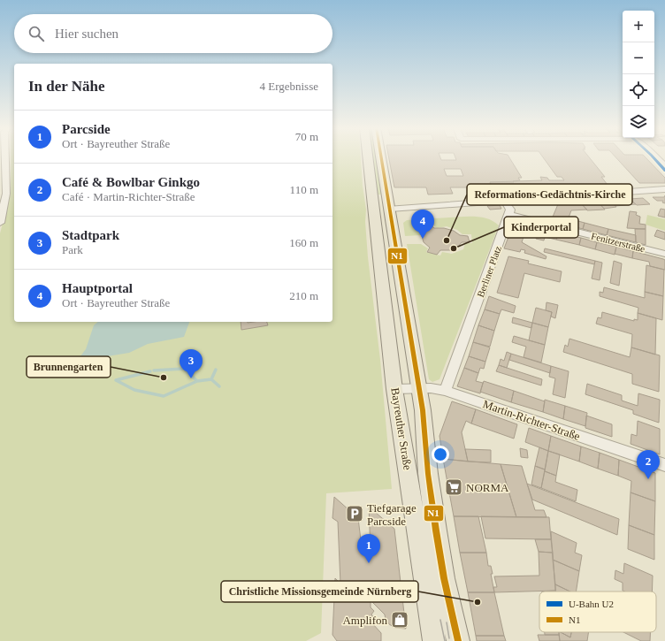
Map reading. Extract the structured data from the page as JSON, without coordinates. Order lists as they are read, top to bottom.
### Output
{
  "streets": {
    "main road": ["Bayreuther Straße"],
    "street": ["Fenitzerstraße", "Berliner Platz", "Martin-Richter-Straße"]
  },
  "crossings": [
    ["Fenitzerstraße", "Berliner Platz"],
    ["Berliner Platz", "Martin-Richter-Straße"],
    ["Martin-Richter-Straße", "Bayreuther Straße"]
  ],
  "places": {
    "other": [
      "Reformations-Gedächtnis-Kirche",
      "Kinderportal",
      "Brunnengarten",
      "Christliche Missionsgemeinde Nürnberg"
    ],
    "supermarket": ["NORMA"],
    "parking": ["Tiefgarage Parcside"],
    "shop": ["Amplifon"]
  },
  "lines": ["metro line U2", "transit line N1"],
  "legend": ["U-Bahn U2", "N1"],
  "page": {
    "map_buttons": ["+", "−"],
    "search": "Hier suchen",
    "heading": ["In der Nähe", "4 Ergebnisse"],
    "list": [
      {
        "mark": "1",
        "name": "Parcside",
        "note": "Ort · Bayreuther Straße",
        "value": "70 m"
      },
      {
        "mark": "2",
        "name": "Café & Bowlbar Ginkgo",
        "note": "Café · Martin-Richter-Straße",
        "value": "110 m"
      },
      {
        "mark": "3",
        "name": "Stadtpark",
        "note": "Park",
        "value": "160 m"
      },
      {
        "mark": "4",
        "name": "Hauptportal",
        "note": "Ort · Bayreuther Straße",
        "value": "210 m"
      }
    ],
    "pins": [
      "4",
      "3",
      "2",
      "1"
    ]
  }
}
